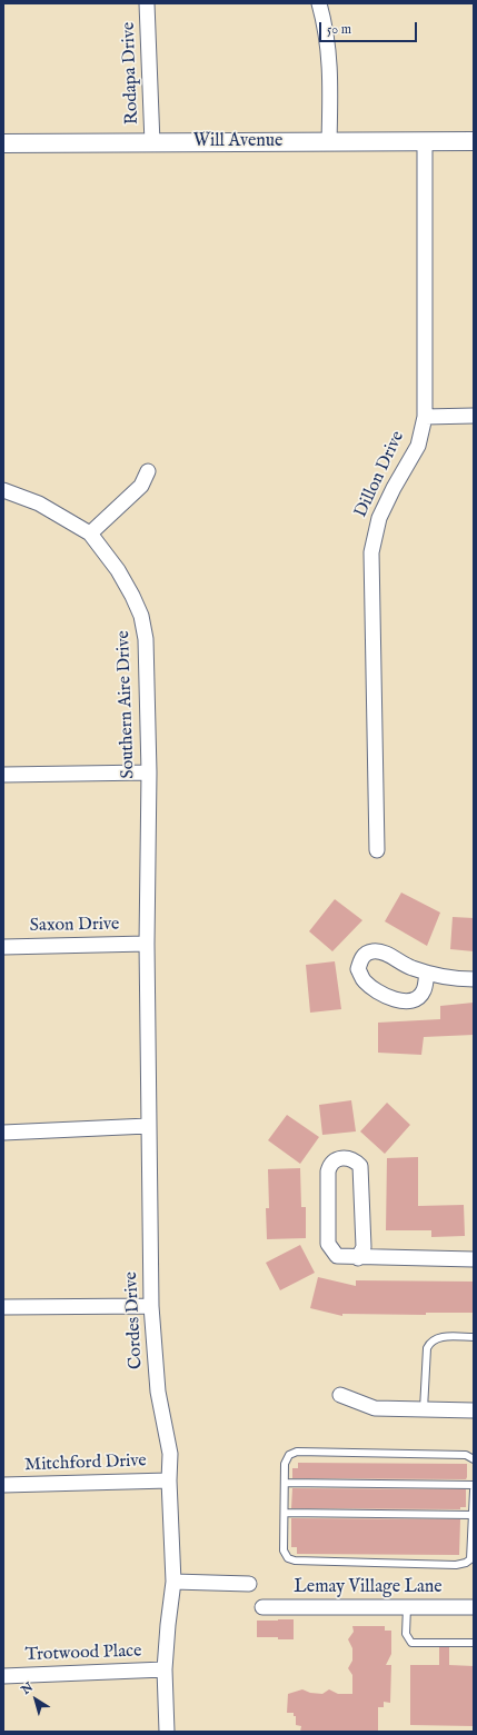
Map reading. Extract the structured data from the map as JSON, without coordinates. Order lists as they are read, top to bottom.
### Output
{
  "streets": {
    "street": [
      "Rodapa Drive",
      "Will Avenue",
      "Dillon Drive",
      "Southern Aire Drive",
      "Saxon Drive",
      "Cordes Drive",
      "Mitchford Drive",
      "Lemay Village Lane",
      "Trotwood Place"
    ]
  },
  "crossings": [
    ["Rodapa Drive", "Will Avenue"],
    ["Will Avenue", "Dillon Drive"],
    ["Southern Aire Drive", "Cordes Drive"],
    ["Saxon Drive", "Cordes Drive"],
    ["Cordes Drive", "Mitchford Drive"],
    ["Cordes Drive", "Trotwood Place"]
  ],
  "scale_bar": "50 m",
  "north": "top left"
}
